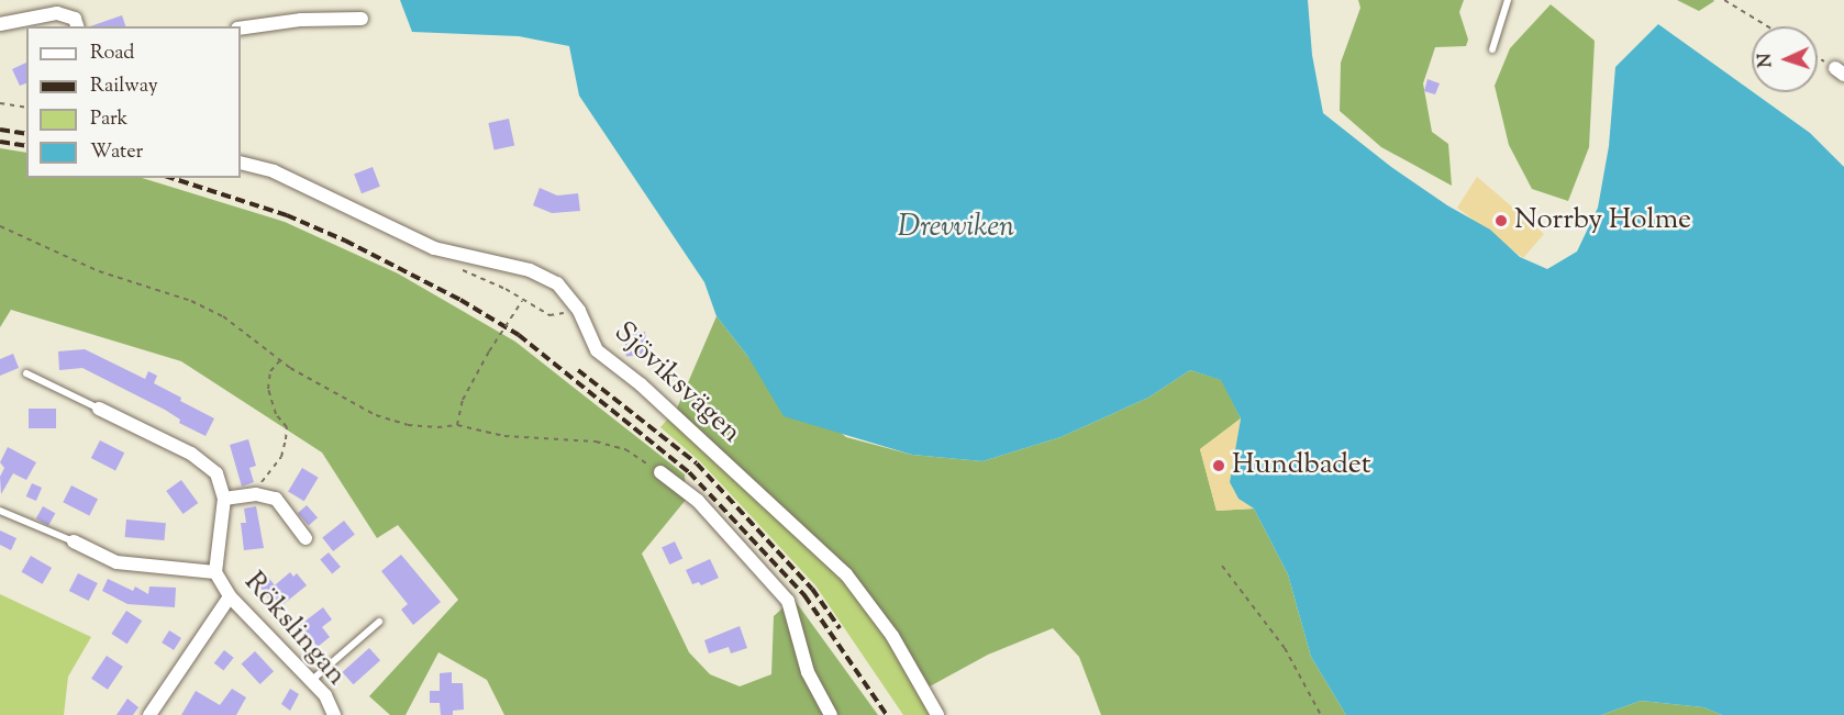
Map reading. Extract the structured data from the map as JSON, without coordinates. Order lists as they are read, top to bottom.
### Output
{
  "streets": {
    "street": ["Sjöviksvägen", "Rökslingan"]
  },
  "water": ["Drevviken"],
  "places": ["Norrby Holme", "Hundbadet"],
  "legend": [
    "Road",
    "Railway",
    "Park",
    "Water"
  ],
  "north": "left"
}
